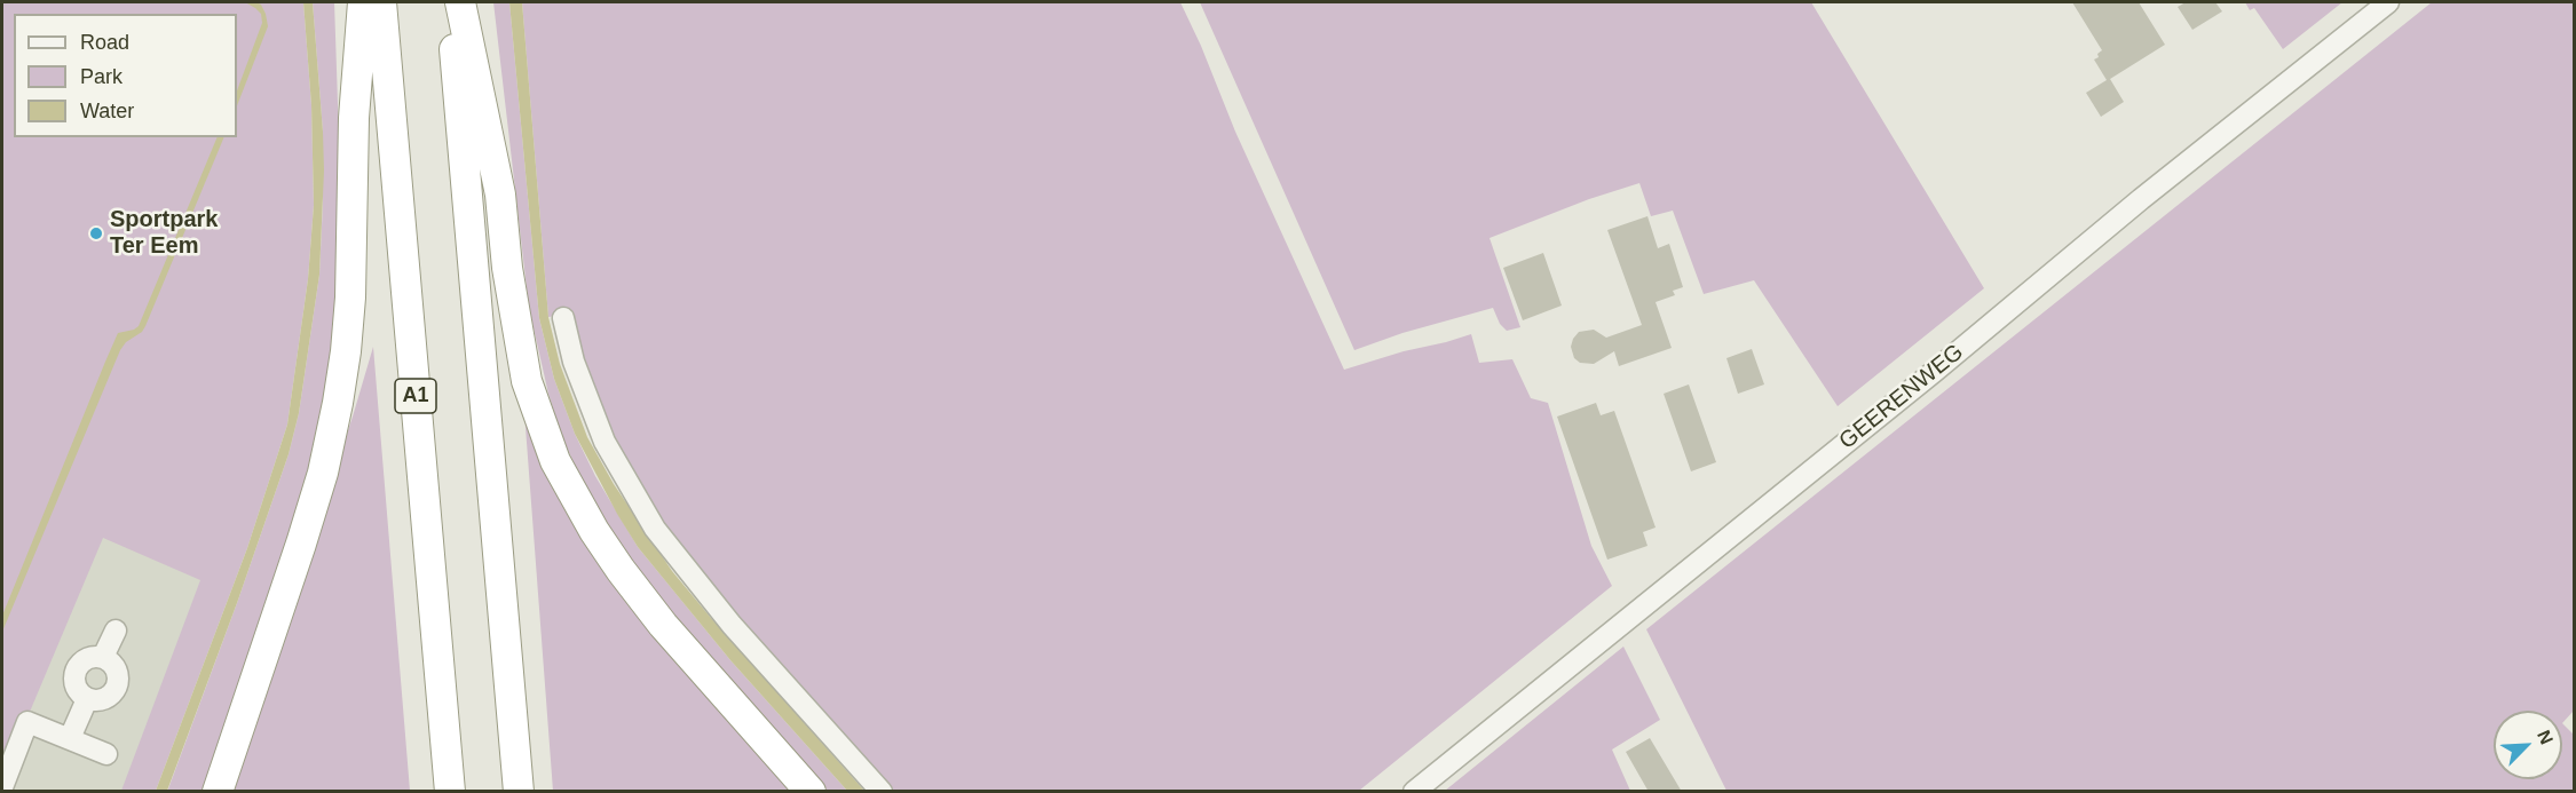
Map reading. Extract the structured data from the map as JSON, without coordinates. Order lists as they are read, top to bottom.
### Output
{
  "streets": {
    "highway": ["A1"],
    "street": ["GEERENWEG"]
  },
  "places": ["Sportpark Ter Eem"],
  "legend": ["Road", "Park", "Water"],
  "north": "top right"
}
